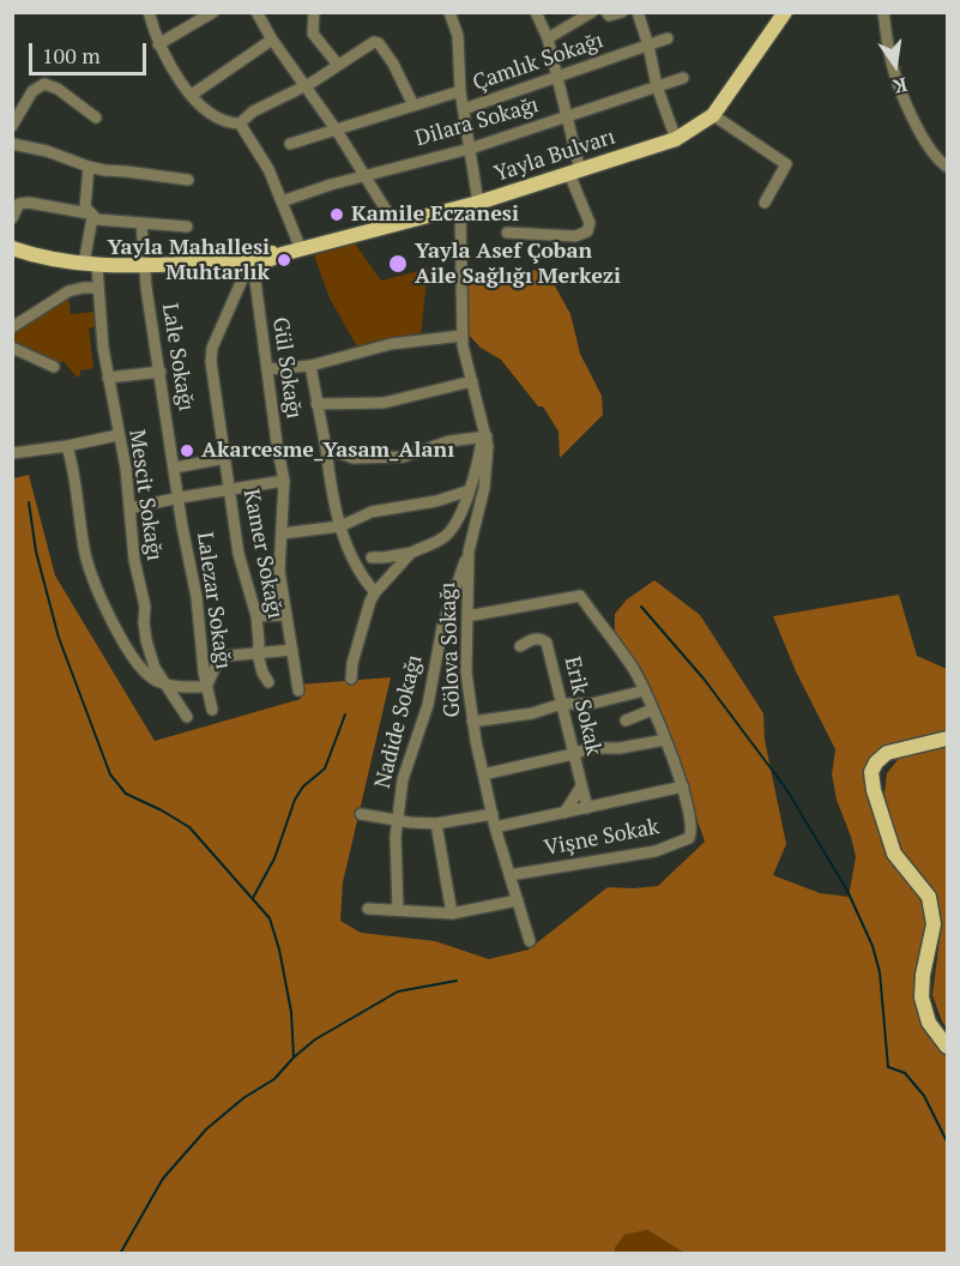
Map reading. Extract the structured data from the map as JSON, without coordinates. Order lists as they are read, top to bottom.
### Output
{
  "streets": {
    "main road": ["Yayla Bulvarı"],
    "street": [
      "Çamlık Sokağı",
      "Dilara Sokağı",
      "Lale Sokağı",
      "Gül Sokağı",
      "Mescit Sokağı",
      "Kamer Sokağı",
      "Lalezar Sokağı",
      "Gölova Sokağı",
      "Erik Sokak",
      "Nadide Sokağı",
      "Vişne Sokak"
    ]
  },
  "crossings": [
    ["Yayla Bulvarı", "Lale Sokağı"],
    ["Yayla Bulvarı", "Gül Sokağı"],
    ["Yayla Bulvarı", "Mescit Sokağı"],
    ["Yayla Bulvarı", "Kamer Sokağı"],
    ["Lale Sokağı", "Lalezar Sokağı"],
    ["Gül Sokağı", "Kamer Sokağı"],
    ["Gölova Sokağı", "Nadide Sokağı"],
    ["Gölova Sokağı", "Vişne Sokak"]
  ],
  "places": [
    "Kamile Eczanesi",
    "Yayla Mahallesi Muhtarlık",
    "Yayla Asef Çoban Aile Sağlığı Merkezi",
    "Akarcesme_Yasam_Alanı"
  ],
  "scale_bar": "100 m",
  "north": "bottom"
}
